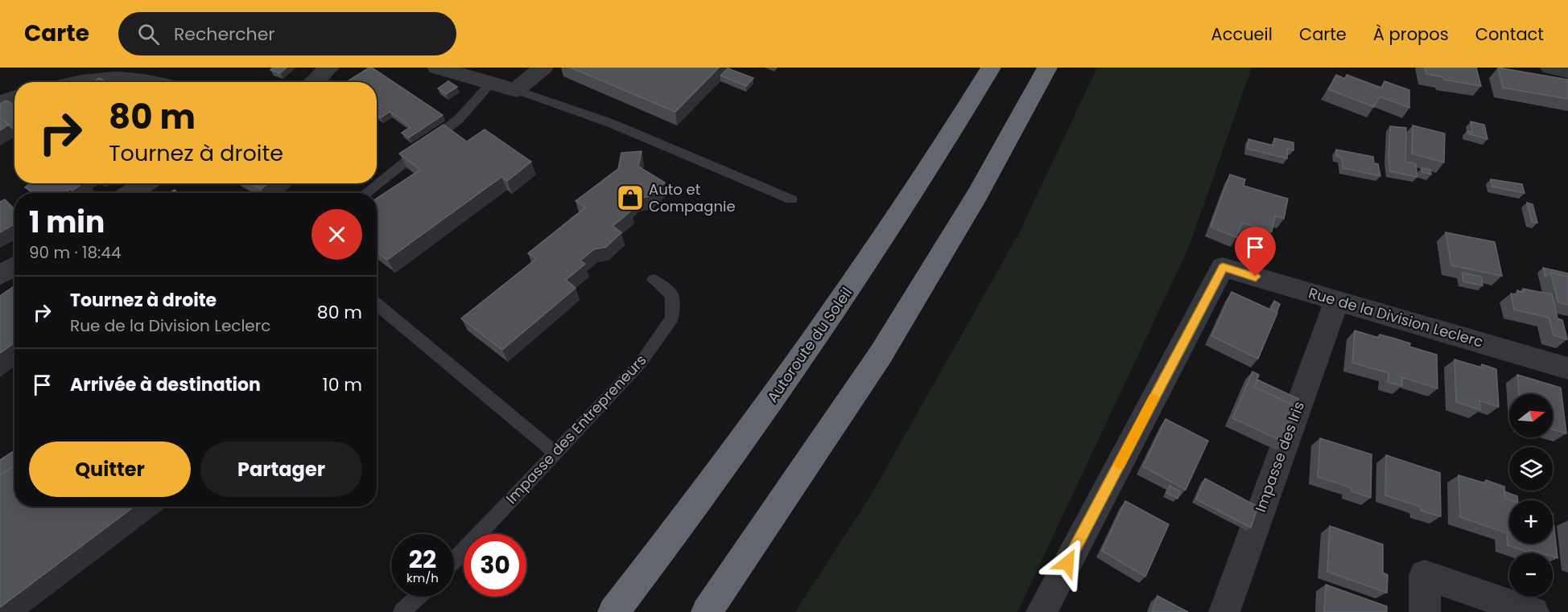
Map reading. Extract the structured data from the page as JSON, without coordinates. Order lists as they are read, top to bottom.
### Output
{
  "streets": {
    "highway": ["Autoroute du Soleil"],
    "street": ["Rue de la Division Leclerc", "Impasse des Iris"],
    "lane": ["Impasse des Entrepreneurs"]
  },
  "crossings": [
    ["Rue de la Division Leclerc", "Impasse des Iris"]
  ],
  "places": {
    "shop": ["Auto et Compagnie"]
  },
  "north": "right",
  "page": {
    "header": "Carte",
    "search": "Rechercher",
    "nav": [
      "Accueil",
      "Carte",
      "À propos",
      "Contact"
    ],
    "turn": ["80 m", "Tournez à droite"],
    "heading": ["1 min", "90 m · 18:44"],
    "list": [
      {
        "name": "Tournez à droite",
        "note": "Rue de la Division Leclerc",
        "value": "80 m"
      },
      {
        "name": "Arrivée à destination",
        "value": "10 m"
      }
    ],
    "map_buttons": ["+", "−"],
    "buttons": ["Quitter", "Partager"],
    "speed": "22 km/h",
    "limit": "30"
  }
}
